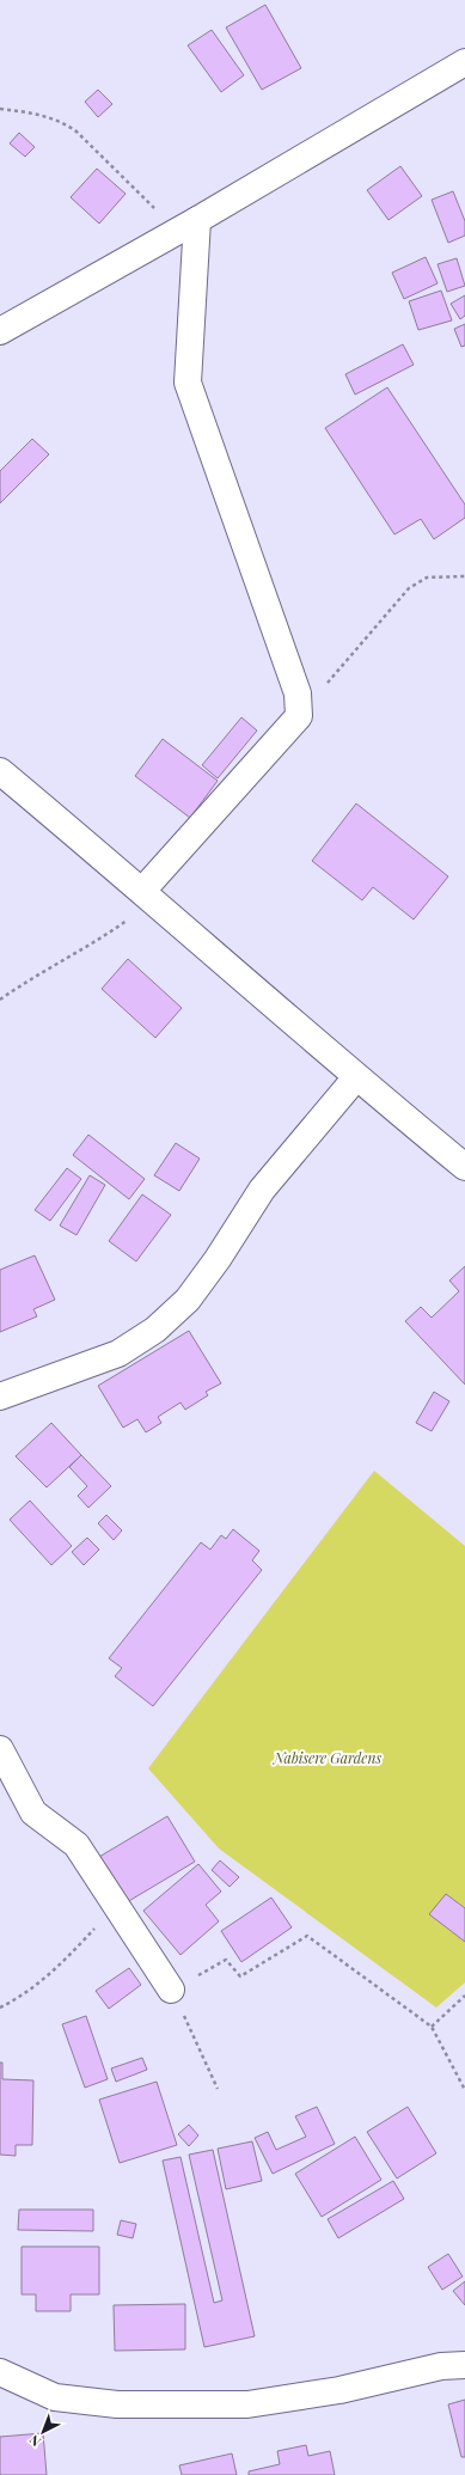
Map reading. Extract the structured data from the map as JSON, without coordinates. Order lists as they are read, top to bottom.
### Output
{
  "parks": ["Nabisere Gardens"],
  "north": "bottom left"
}
